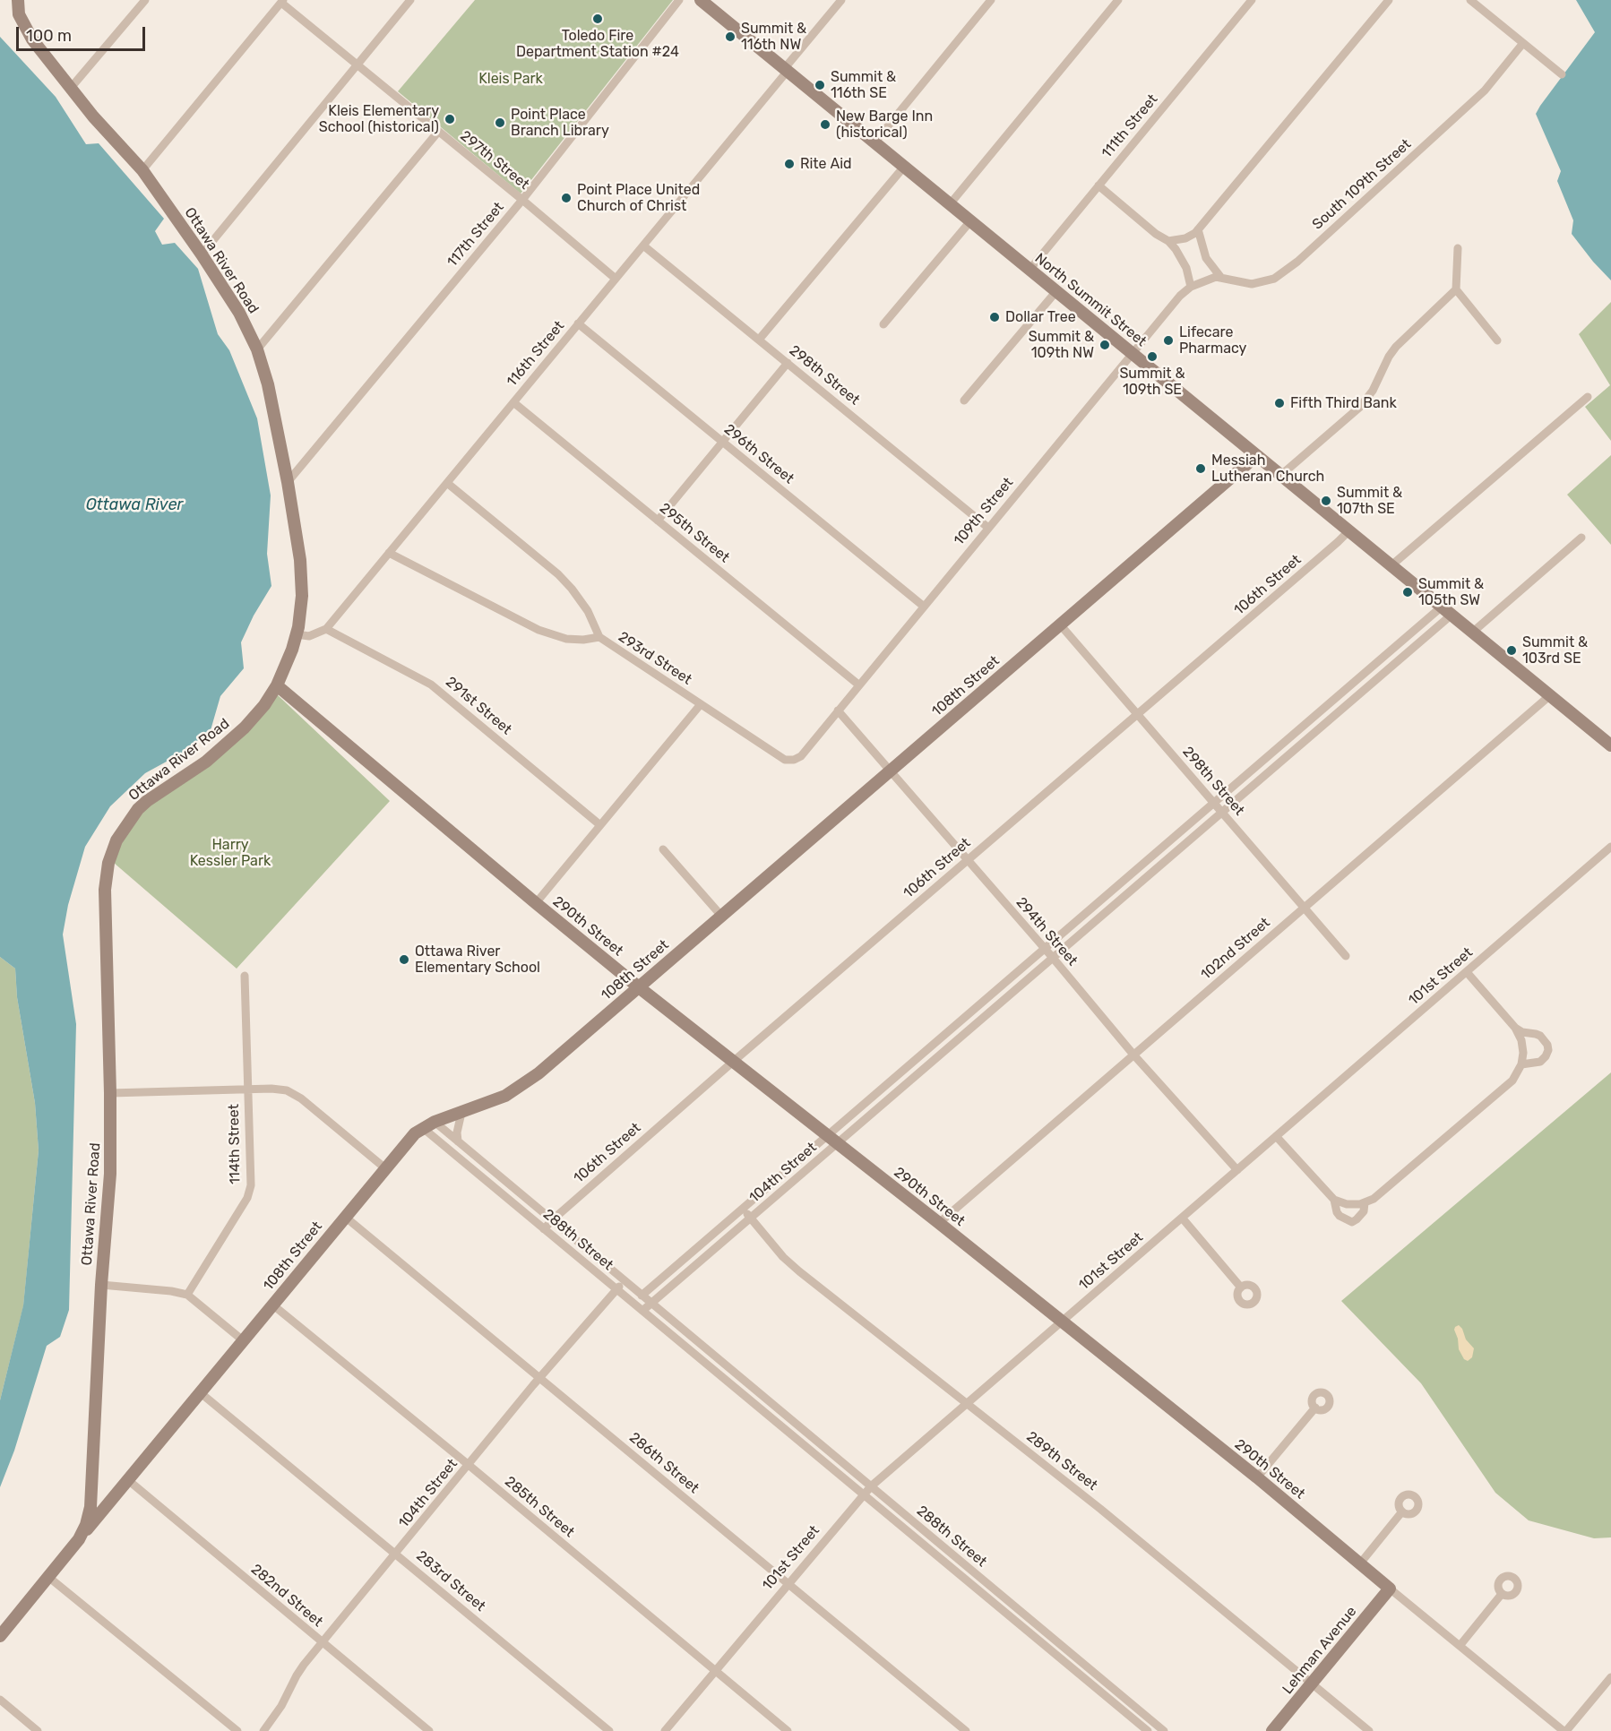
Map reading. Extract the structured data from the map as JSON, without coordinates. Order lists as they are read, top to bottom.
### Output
{
  "streets": {
    "street": [
      "111th Street",
      "297th Street",
      "South 109th Street",
      "117th Street",
      "Ottawa River Road",
      "North Summit Street",
      "116th Street",
      "298th Street",
      "296th Street",
      "109th Street",
      "295th Street",
      "106th Street",
      "293rd Street",
      "108th Street",
      "291st Street",
      "290th Street",
      "294th Street",
      "102nd Street",
      "101st Street",
      "114th Street",
      "104th Street",
      "288th Street",
      "289th Street",
      "286th Street",
      "285th Street",
      "283rd Street",
      "282nd Street",
      "Lehman Avenue"
    ]
  },
  "crossings": [
    ["111th Street", "North Summit Street"],
    ["297th Street", "117th Street"],
    ["297th Street", "116th Street"],
    ["South 109th Street", "109th Street"],
    ["117th Street", "Ottawa River Road"],
    ["Ottawa River Road", "108th Street"],
    ["Ottawa River Road", "290th Street"],
    ["North Summit Street", "116th Street"],
    ["North Summit Street", "109th Street"],
    ["North Summit Street", "106th Street"],
    ["North Summit Street", "108th Street"],
    ["North Summit Street", "102nd Street"],
    ["North Summit Street", "104th Street"],
    ["116th Street", "298th Street"],
    ["116th Street", "296th Street"],
    ["116th Street", "295th Street"],
    ["116th Street", "293rd Street"],
    ["116th Street", "291st Street"],
    ["298th Street", "109th Street"],
    ["298th Street", "106th Street"],
    ["298th Street", "108th Street"],
    ["298th Street", "102nd Street"],
    ["298th Street", "104th Street"],
    ["296th Street", "109th Street"],
    ["109th Street", "295th Street"],
    ["109th Street", "293rd Street"],
    ["109th Street", "294th Street"],
    ["106th Street", "290th Street"],
    ["106th Street", "294th Street"],
    ["106th Street", "288th Street"],
    ["108th Street", "290th Street"],
    ["108th Street", "294th Street"],
    ["108th Street", "288th Street"],
    ["108th Street", "286th Street"],
    ["108th Street", "285th Street"],
    ["108th Street", "283rd Street"],
    ["108th Street", "282nd Street"],
    ["290th Street", "102nd Street"],
    ["290th Street", "101st Street"],
    ["290th Street", "104th Street"],
    ["290th Street", "Lehman Avenue"],
    ["294th Street", "102nd Street"],
    ["294th Street", "101st Street"],
    ["294th Street", "104th Street"],
    ["101st Street", "288th Street"],
    ["101st Street", "289th Street"],
    ["101st Street", "286th Street"],
    ["101st Street", "285th Street"],
    ["104th Street", "288th Street"],
    ["104th Street", "289th Street"],
    ["104th Street", "286th Street"],
    ["104th Street", "285th Street"],
    ["104th Street", "283rd Street"],
    ["104th Street", "282nd Street"],
    ["289th Street", "Lehman Avenue"]
  ],
  "water": ["Ottawa River"],
  "parks": ["Kleis Park", "Harry Kessler Park"],
  "places": [
    "Toledo Fire Department Station #24",
    "Summit & 116th NW",
    "Summit & 116th SE",
    "Kleis Elementary School (historical)",
    "Point Place Branch Library",
    "New Barge Inn (historical)",
    "Rite Aid",
    "Point Place United Church of Christ",
    "Dollar Tree",
    "Lifecare Pharmacy",
    "Summit & 109th NW",
    "Summit & 109th SE",
    "Fifth Third Bank",
    "Messiah Lutheran Church",
    "Summit & 107th SE",
    "Summit & 105th SW",
    "Summit & 103rd SE",
    "Ottawa River Elementary School"
  ],
  "scale_bar": "100 m"
}
